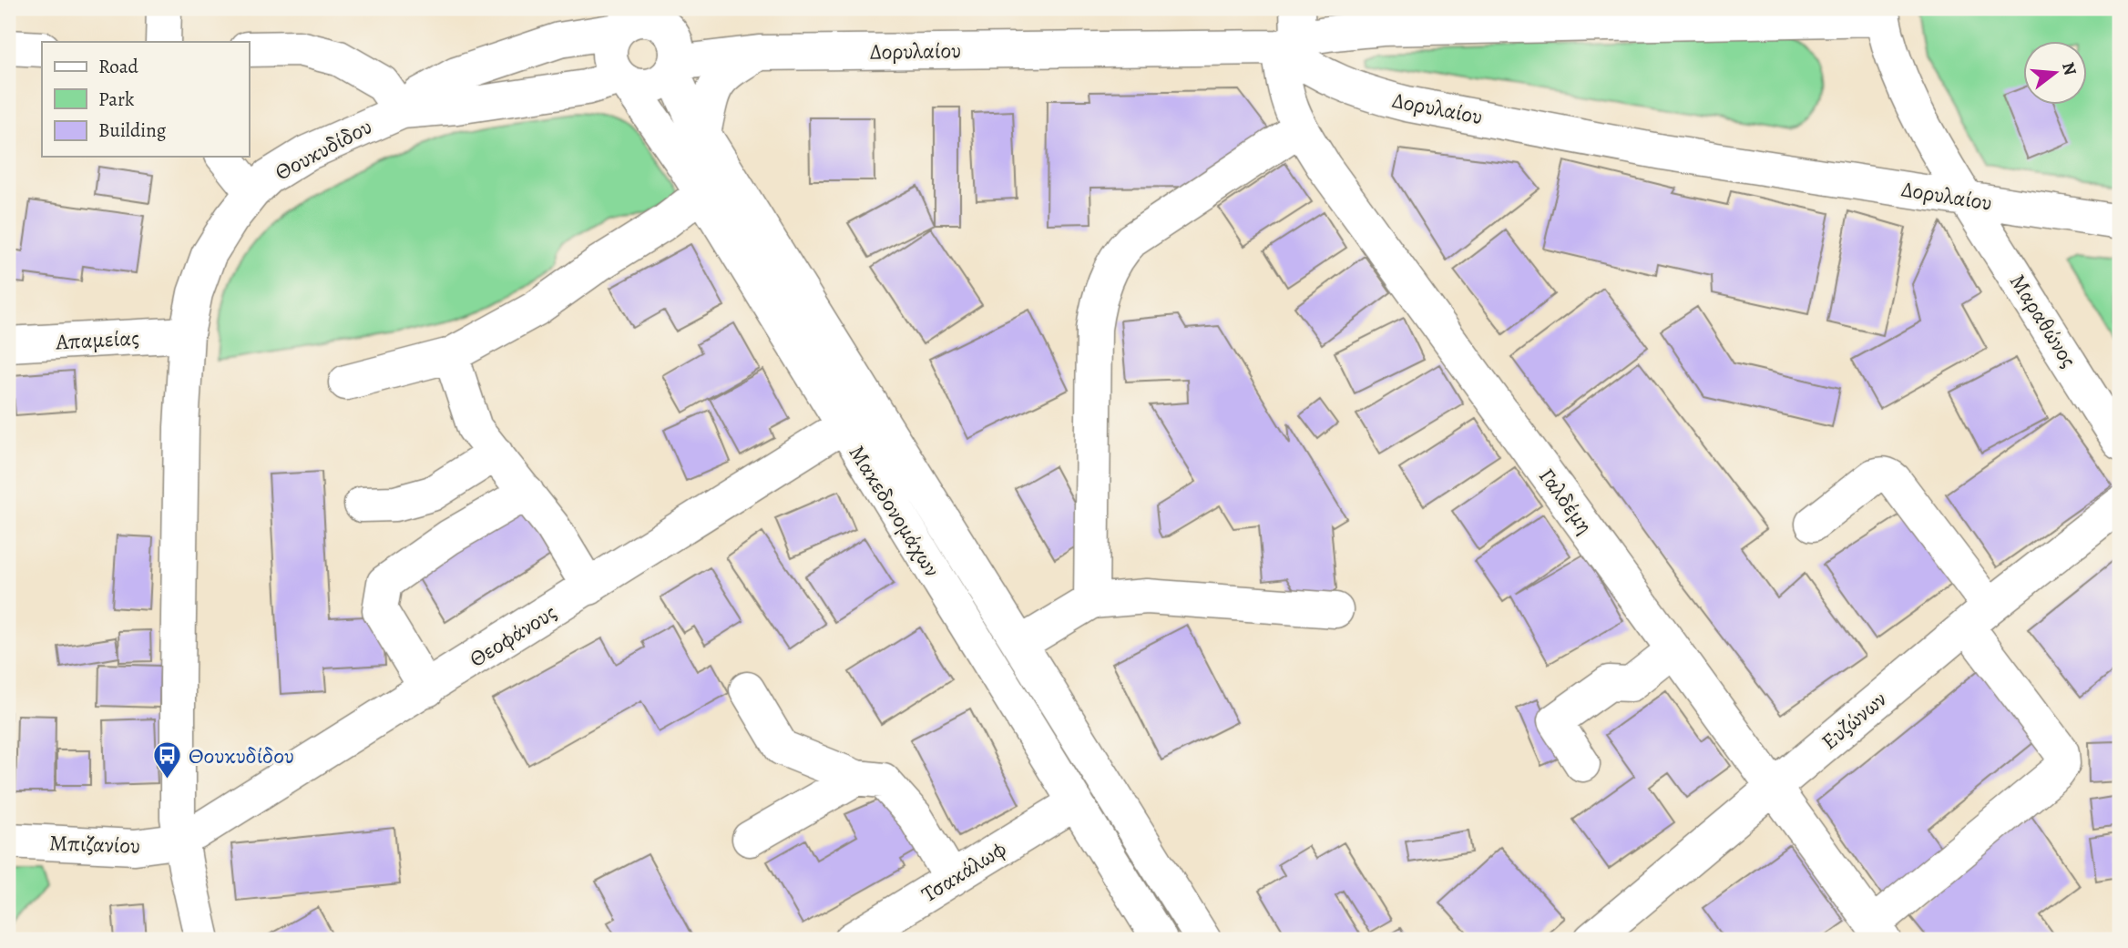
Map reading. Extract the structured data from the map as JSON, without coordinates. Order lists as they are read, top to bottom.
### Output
{
  "streets": {
    "street": [
      "Δορυλαίου",
      "Θουκυδίδου",
      "Μαραθώνος",
      "Απαμείας",
      "Γαλδέμη",
      "Μακεδονομάχων",
      "Θεοφάνους",
      "Ευζώνων",
      "Μπιζανίου",
      "Τσακάλωφ"
    ]
  },
  "crossings": [
    ["Δορυλαίου", "Θουκυδίδου"],
    ["Δορυλαίου", "Μαραθώνος"],
    ["Δορυλαίου", "Γαλδέμη"],
    ["Δορυλαίου", "Μακεδονομάχων"],
    ["Θουκυδίδου", "Απαμείας"],
    ["Θουκυδίδου", "Μακεδονομάχων"],
    ["Θουκυδίδου", "Θεοφάνους"],
    ["Θουκυδίδου", "Μπιζανίου"],
    ["Γαλδέμη", "Ευζώνων"],
    ["Μακεδονομάχων", "Θεοφάνους"],
    ["Μακεδονομάχων", "Τσακάλωφ"],
    ["Θεοφάνους", "Μπιζανίου"]
  ],
  "places": {
    "bus stop": ["Θουκυδίδου"]
  },
  "legend": ["Road", "Park", "Building"],
  "north": "right"
}
